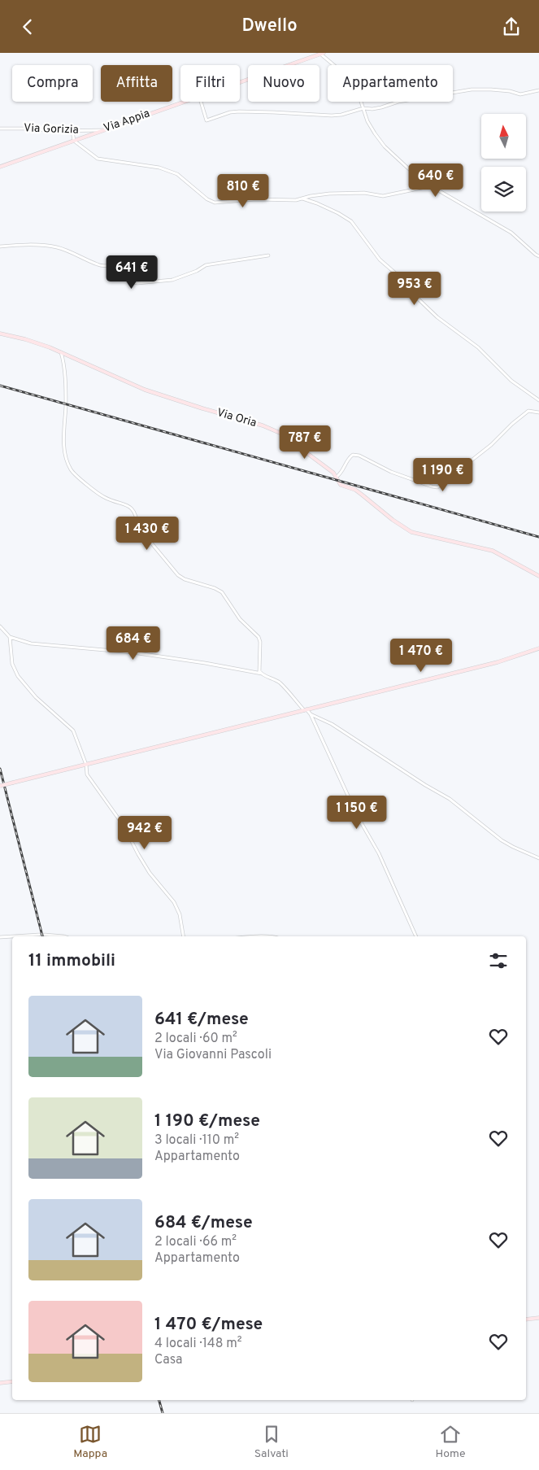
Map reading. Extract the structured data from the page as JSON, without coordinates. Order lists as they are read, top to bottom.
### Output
{
  "streets": {
    "main road": ["Via Appia", "Via Oria"],
    "street": ["Via Gorizia"]
  },
  "crossings": [
    ["Via Appia", "Via Gorizia"]
  ],
  "north": "top",
  "page": {
    "header": "Dwello",
    "chip": [
      "Compra",
      "Affitta",
      "Filtri",
      "Nuovo",
      "Appartamento"
    ],
    "price": [
      "640 €",
      "810 €",
      "641 €",
      "953 €",
      "787 €",
      "1 190 €",
      "1 430 €",
      "684 €",
      "1 470 €",
      "1 150 €",
      "942 €"
    ],
    "heading": "11 immobili",
    "list": [
      {
        "name": "641 €/mese",
        "note": "2 locali · 60 m² · Via Giovanni Pascoli"
      },
      {
        "name": "1 190 €/mese",
        "note": "3 locali · 110 m² · Appartamento"
      },
      {
        "name": "684 €/mese",
        "note": "2 locali · 66 m² · Appartamento"
      },
      {
        "name": "1 470 €/mese",
        "note": "4 locali · 148 m² · Casa"
      }
    ],
    "tabs": ["Mappa", "Salvati", "Home"]
  }
}
